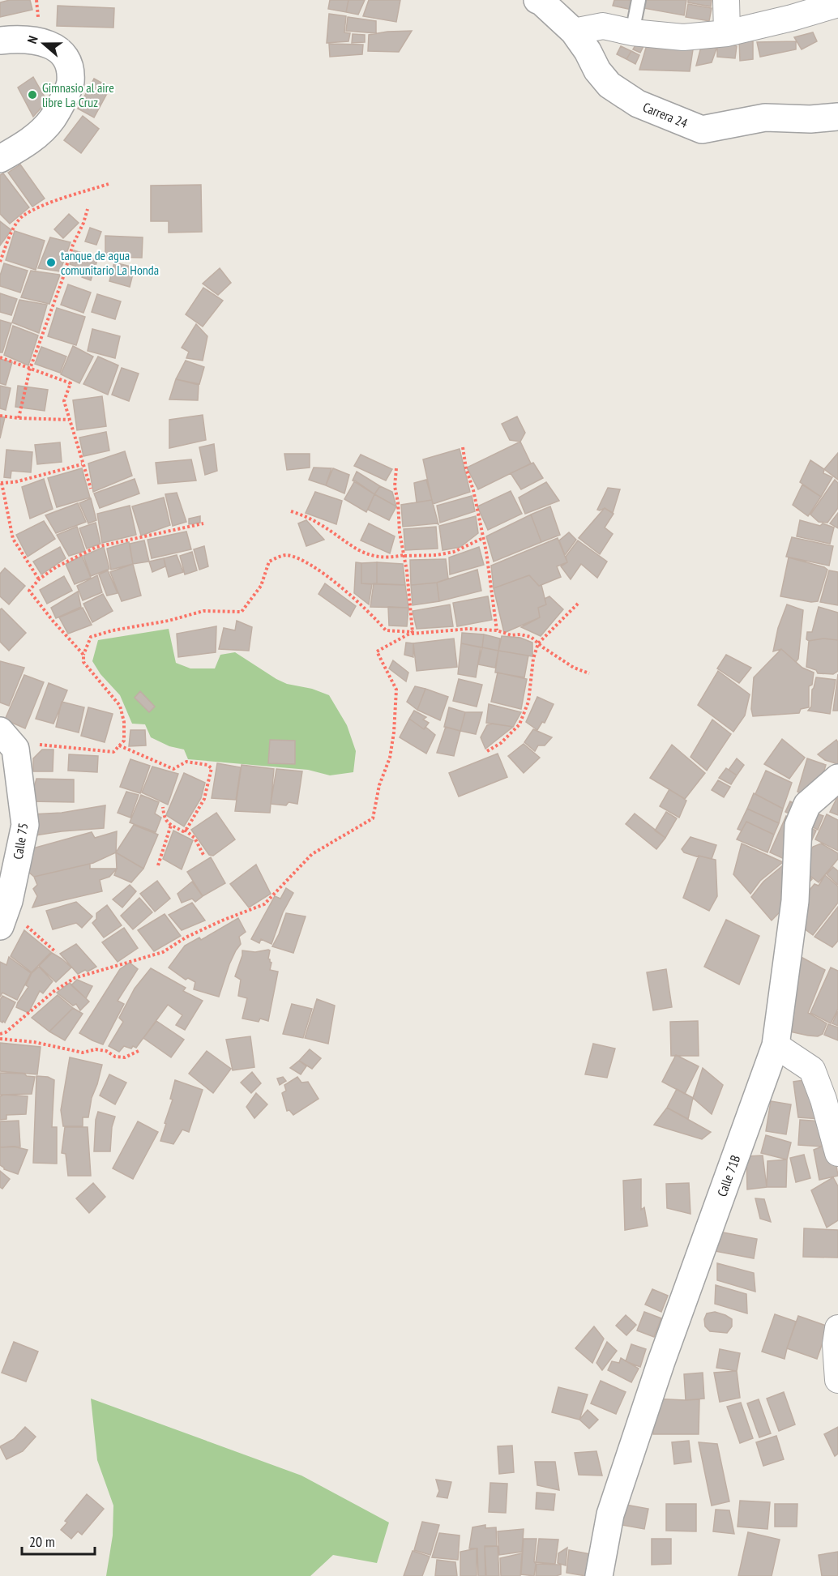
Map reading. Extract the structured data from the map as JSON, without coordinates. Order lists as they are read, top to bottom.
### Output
{
  "streets": {
    "street": ["Carrera 24", "Calle 75", "Calle 71B"]
  },
  "places": ["Gimnasio al aire libre La Cruz", "tanque de agua comunitario La Honda"],
  "scale_bar": "20 m",
  "north": "left"
}
